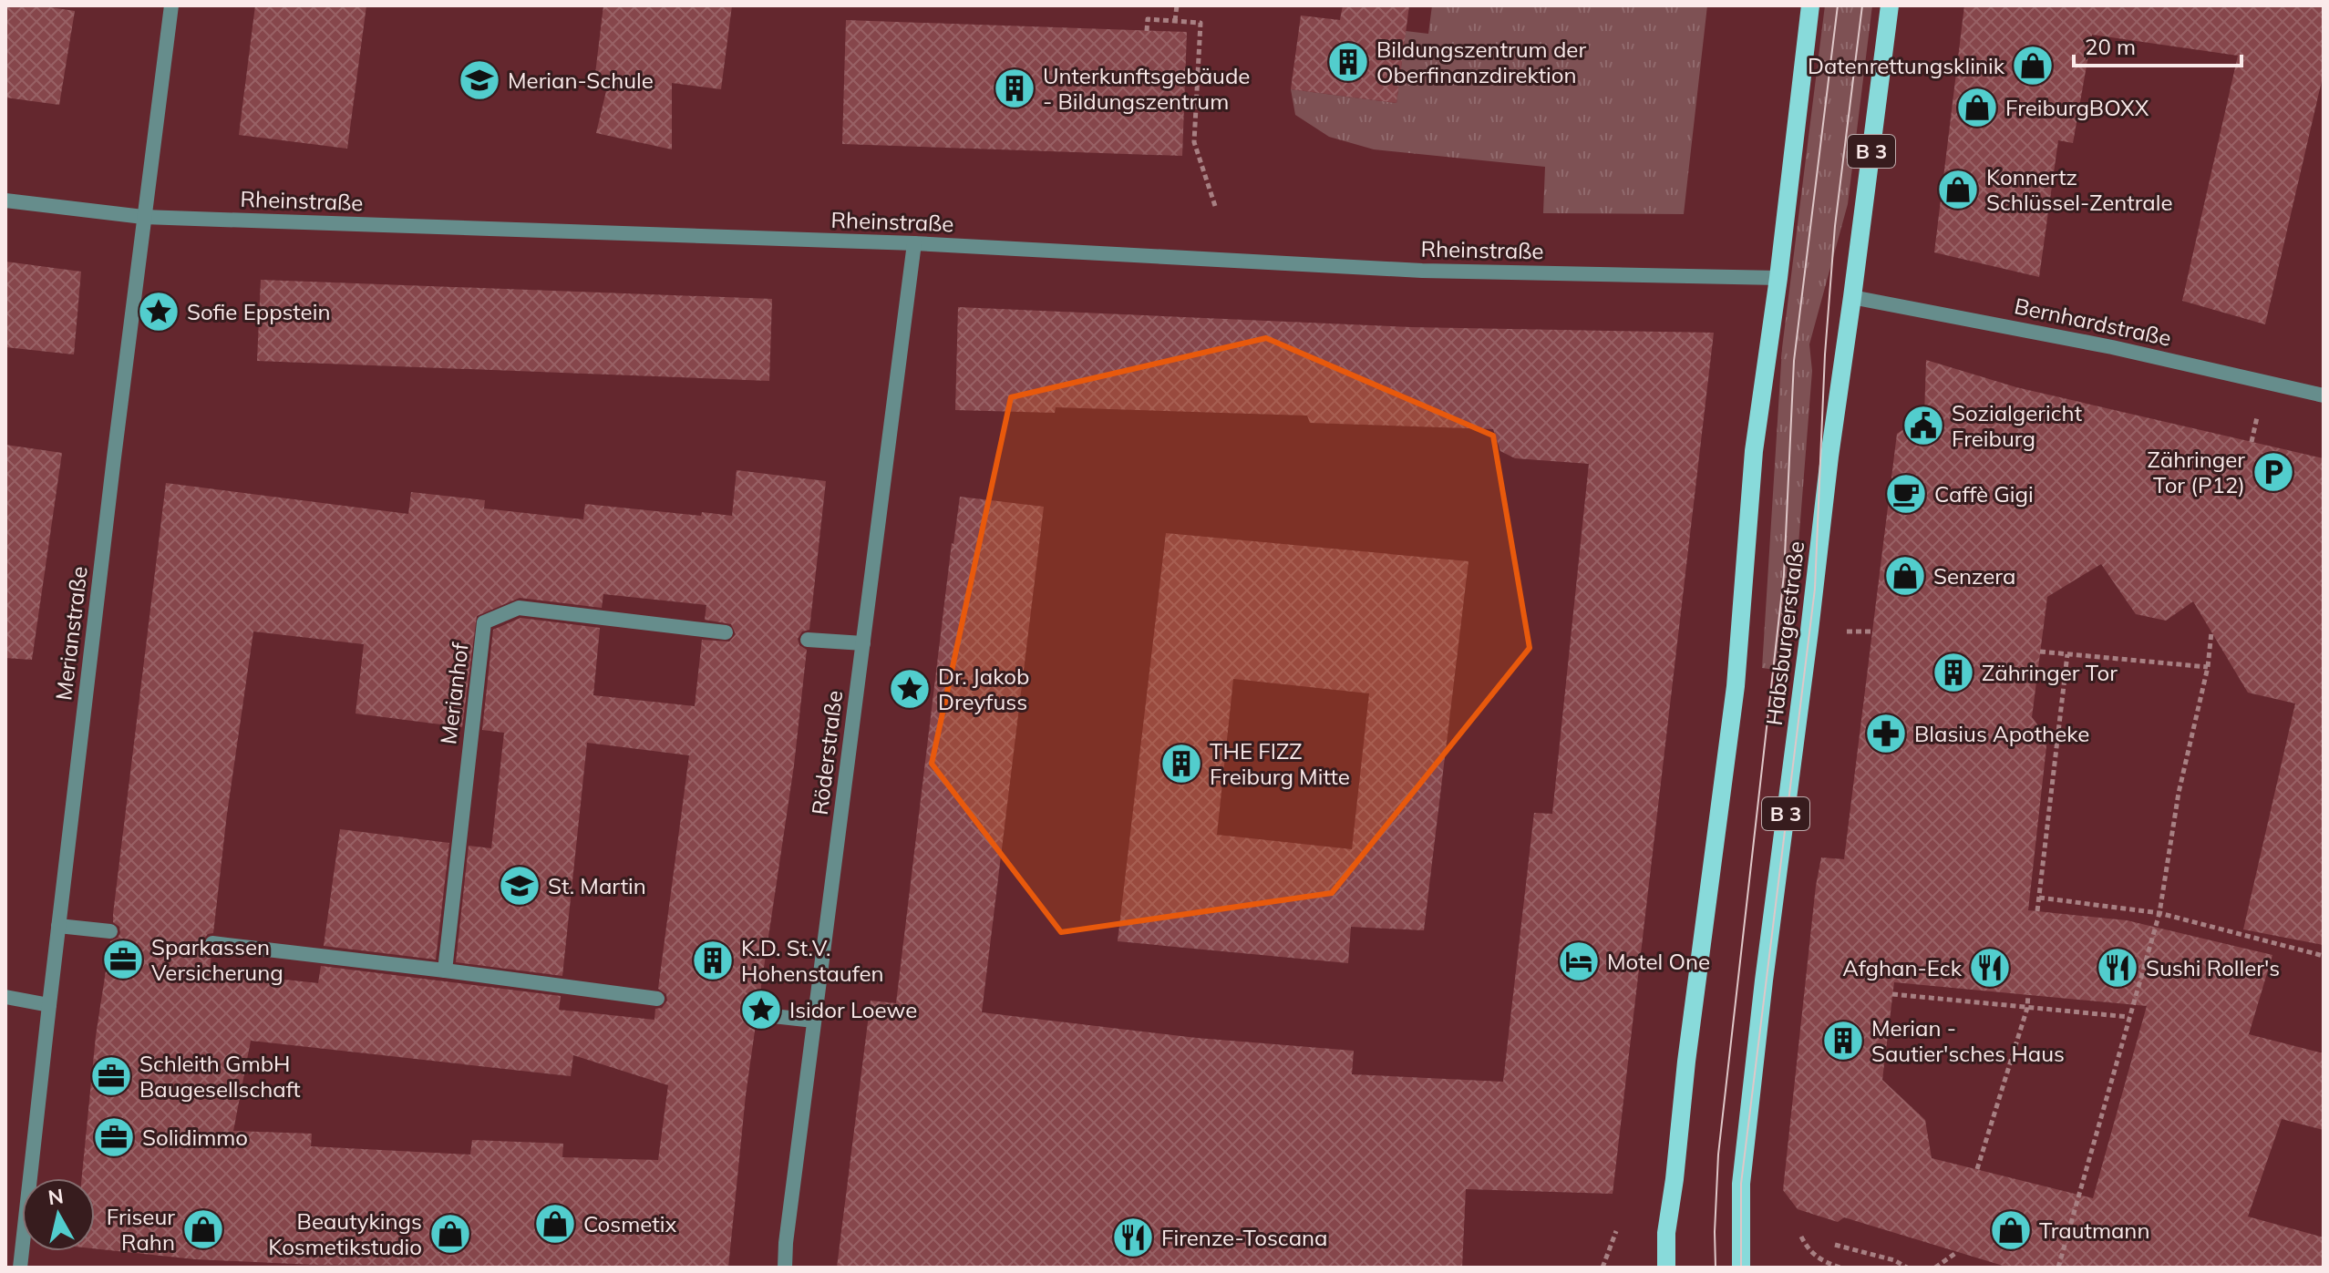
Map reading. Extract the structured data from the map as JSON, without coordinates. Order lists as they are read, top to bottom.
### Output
{
  "streets": {
    "main road": ["B 3", "Habsburgerstraße"],
    "street": [
      "Rheinstraße",
      "Bernhardstraße",
      "Merianstraße",
      "Merianhof",
      "Röderstraße"
    ]
  },
  "crossings": [
    ["Rheinstraße", "Merianstraße"],
    ["Rheinstraße", "Habsburgerstraße"],
    ["Rheinstraße", "Röderstraße"],
    ["Bernhardstraße", "Habsburgerstraße"]
  ],
  "places": {
    "building": [
      "Bildungszentrum der Oberfinanzdirektion",
      "Unterkunftsgebäude - Bildungszentrum",
      "Zähringer Tor",
      "THE FIZZ Freiburg Mitte",
      "K.D. St.V. Hohenstaufen",
      "Merian - Sautier'sches Haus"
    ],
    "shop": [
      "Datenrettungsklinik",
      "FreiburgBOXX",
      "Konnertz Schlüssel-Zentrale",
      "Senzera",
      "Cosmetix",
      "Friseur Rahn",
      "Trautmann",
      "Beautykings Kosmetikstudio"
    ],
    "school or university": ["Merian-Schule", "St. Martin"],
    "place": ["Sofie Eppstein", "Dr. Jakob Dreyfuss", "Isidor Loewe"],
    "public building": ["Sozialgericht Freiburg"],
    "parking": ["Zähringer Tor (P12)"],
    "cafe": ["Caffè Gigi"],
    "pharmacy": ["Blasius Apotheke"],
    "office": ["Sparkassen Versicherung", "Schleith GmbH Baugesellschaft", "Solidimmo"],
    "hotel": ["Motel One"],
    "restaurant": ["Afghan-Eck", "Sushi Roller's", "Firenze-Toscana"]
  },
  "scale_bar": "20 m",
  "north": "top"
}
